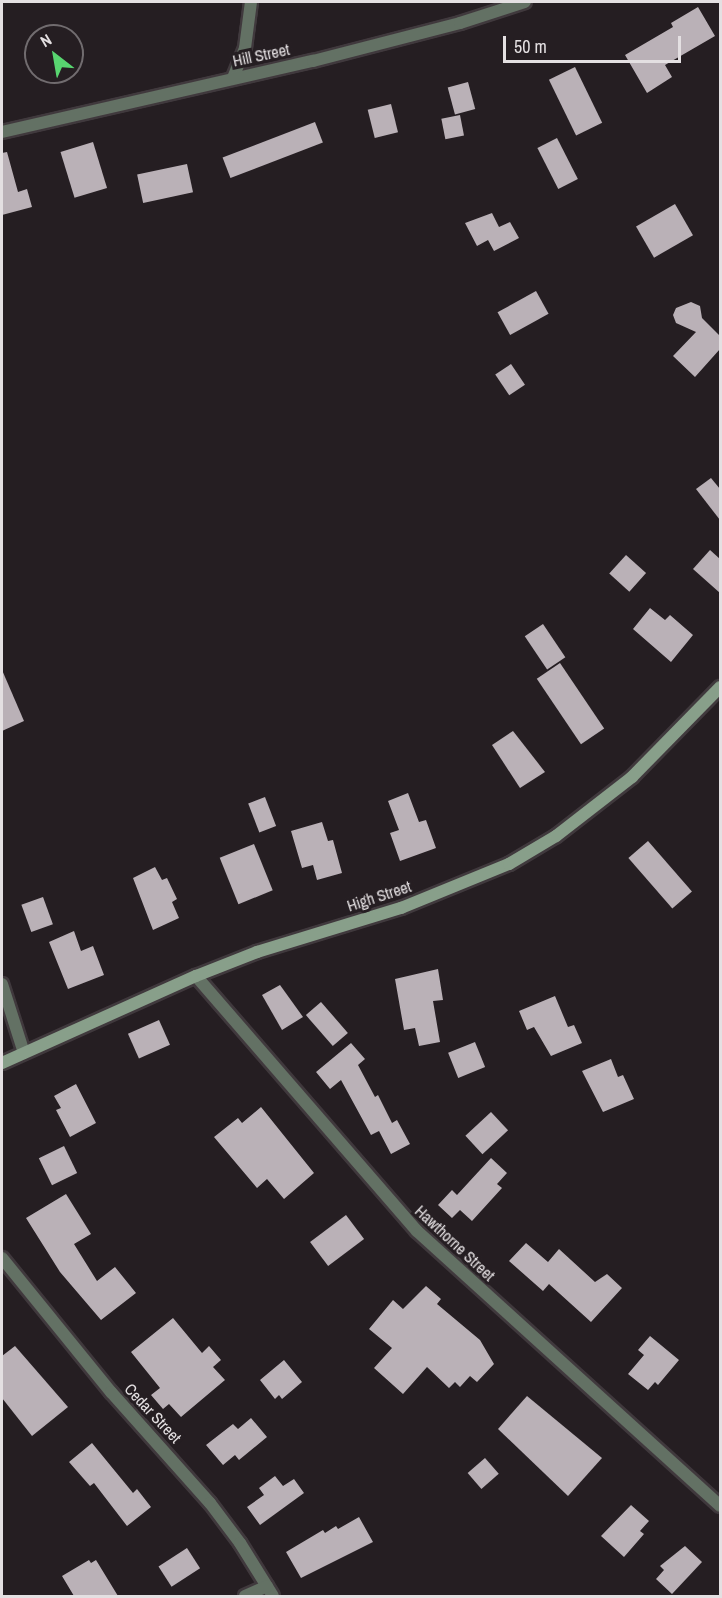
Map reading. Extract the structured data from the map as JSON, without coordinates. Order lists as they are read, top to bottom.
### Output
{
  "streets": {
    "main road": ["High Street"],
    "street": ["Hill Street", "Hawthorne Street", "Cedar Street"]
  },
  "crossings": [
    ["High Street", "Hawthorne Street"]
  ],
  "scale_bar": "50 m",
  "north": "top left"
}
